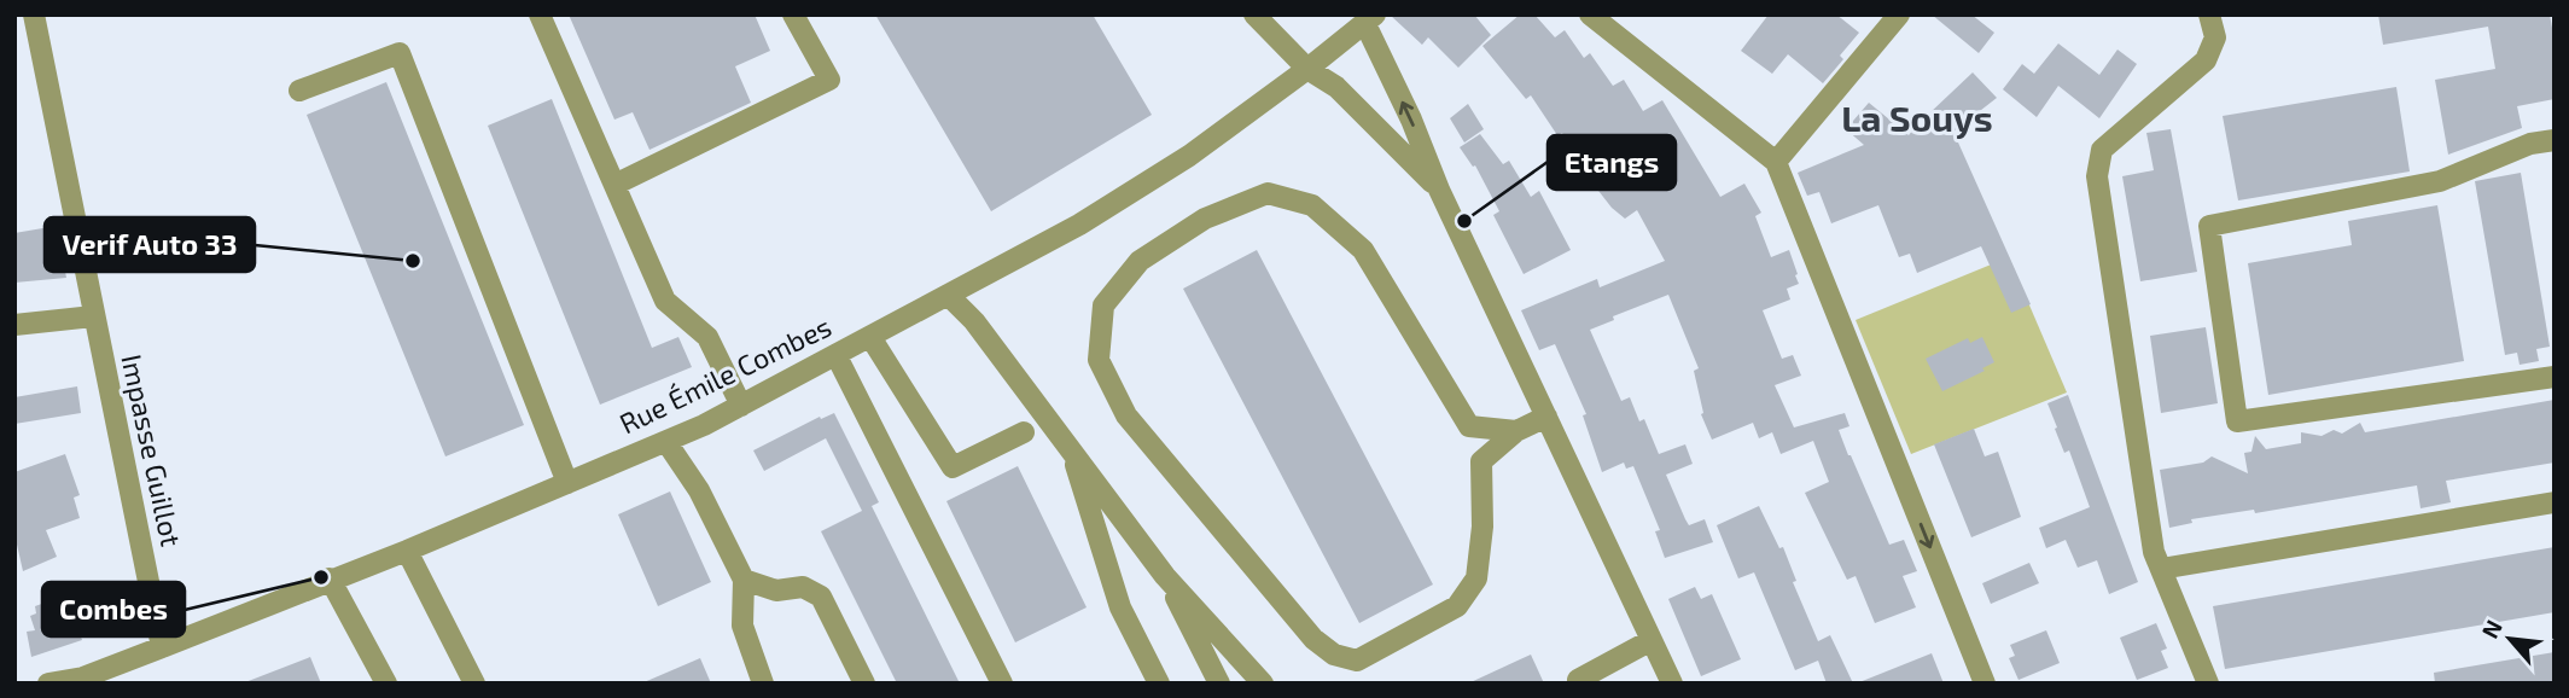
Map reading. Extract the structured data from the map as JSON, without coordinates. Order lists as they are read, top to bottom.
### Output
{
  "streets": {
    "street": ["Rue Émile Combes", "Impasse Guillot"]
  },
  "crossings": [
    ["Rue Émile Combes", "Impasse Guillot"]
  ],
  "districts": ["La Souys"],
  "places": ["Etangs", "Verif Auto 33", "Combes"],
  "north": "top left"
}
